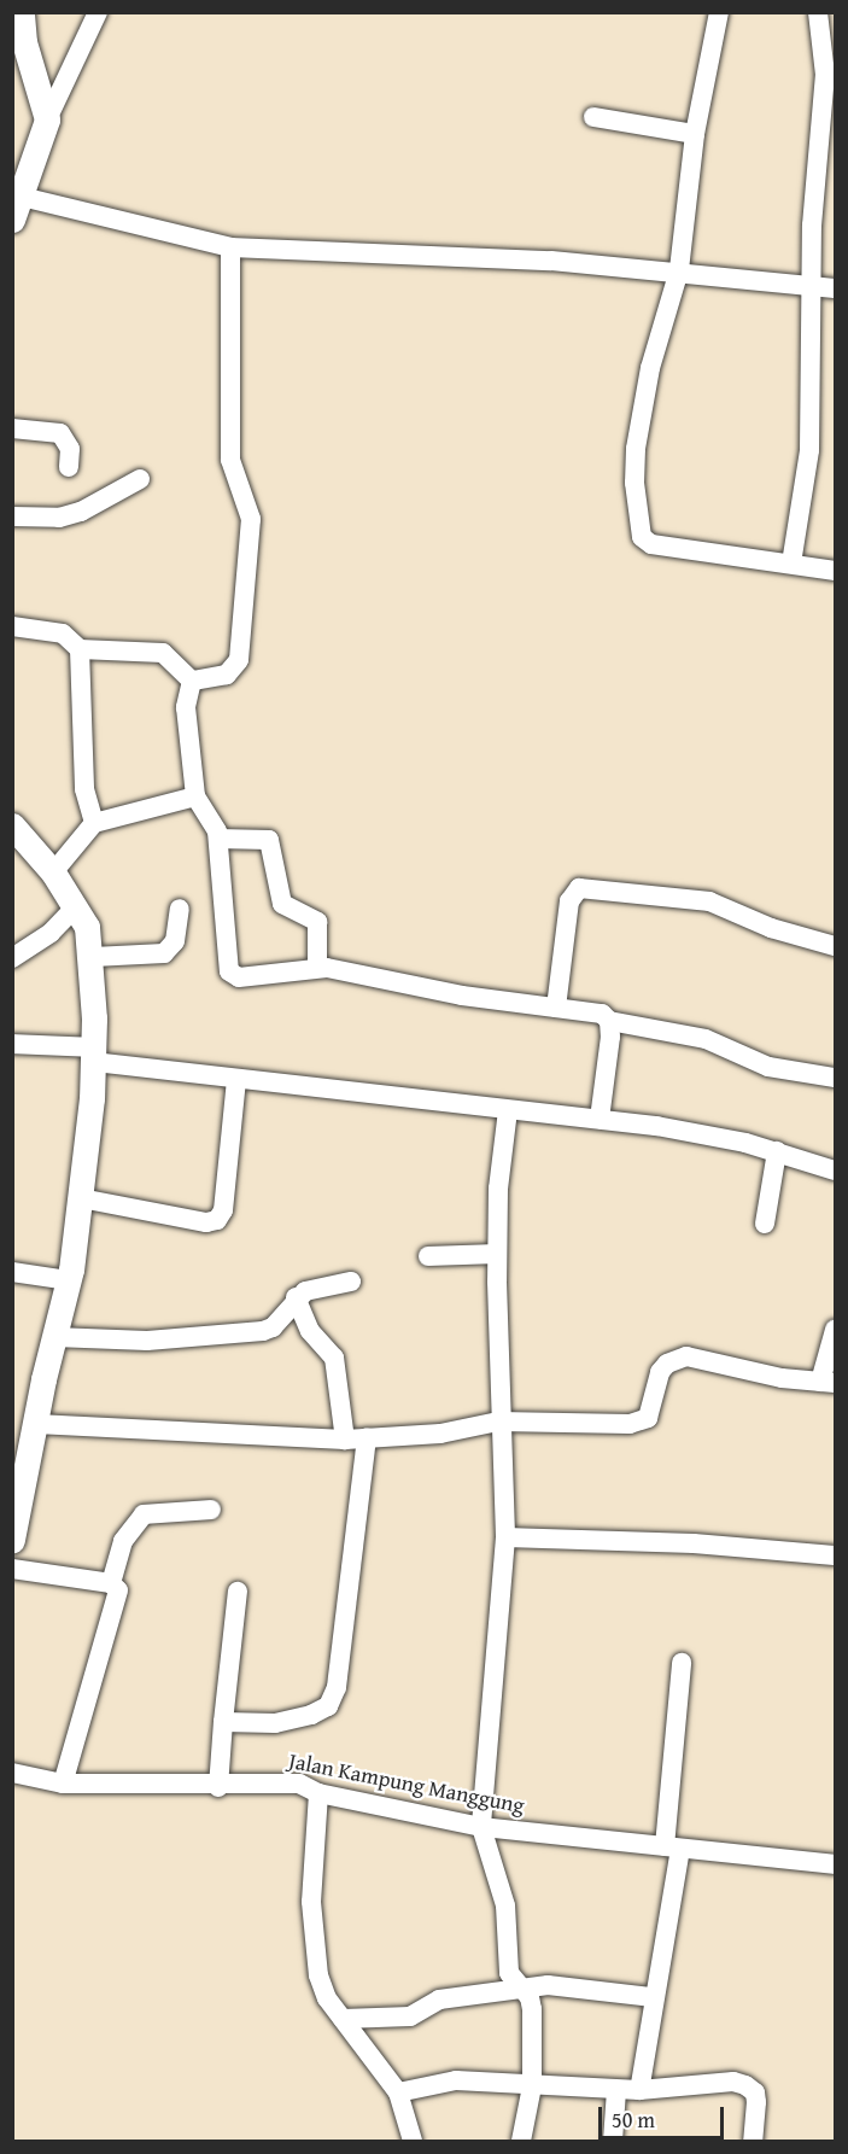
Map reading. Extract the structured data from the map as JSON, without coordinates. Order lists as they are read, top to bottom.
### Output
{
  "streets": {
    "street": ["Jalan Kampung Manggung"]
  },
  "scale_bar": "50 m"
}
